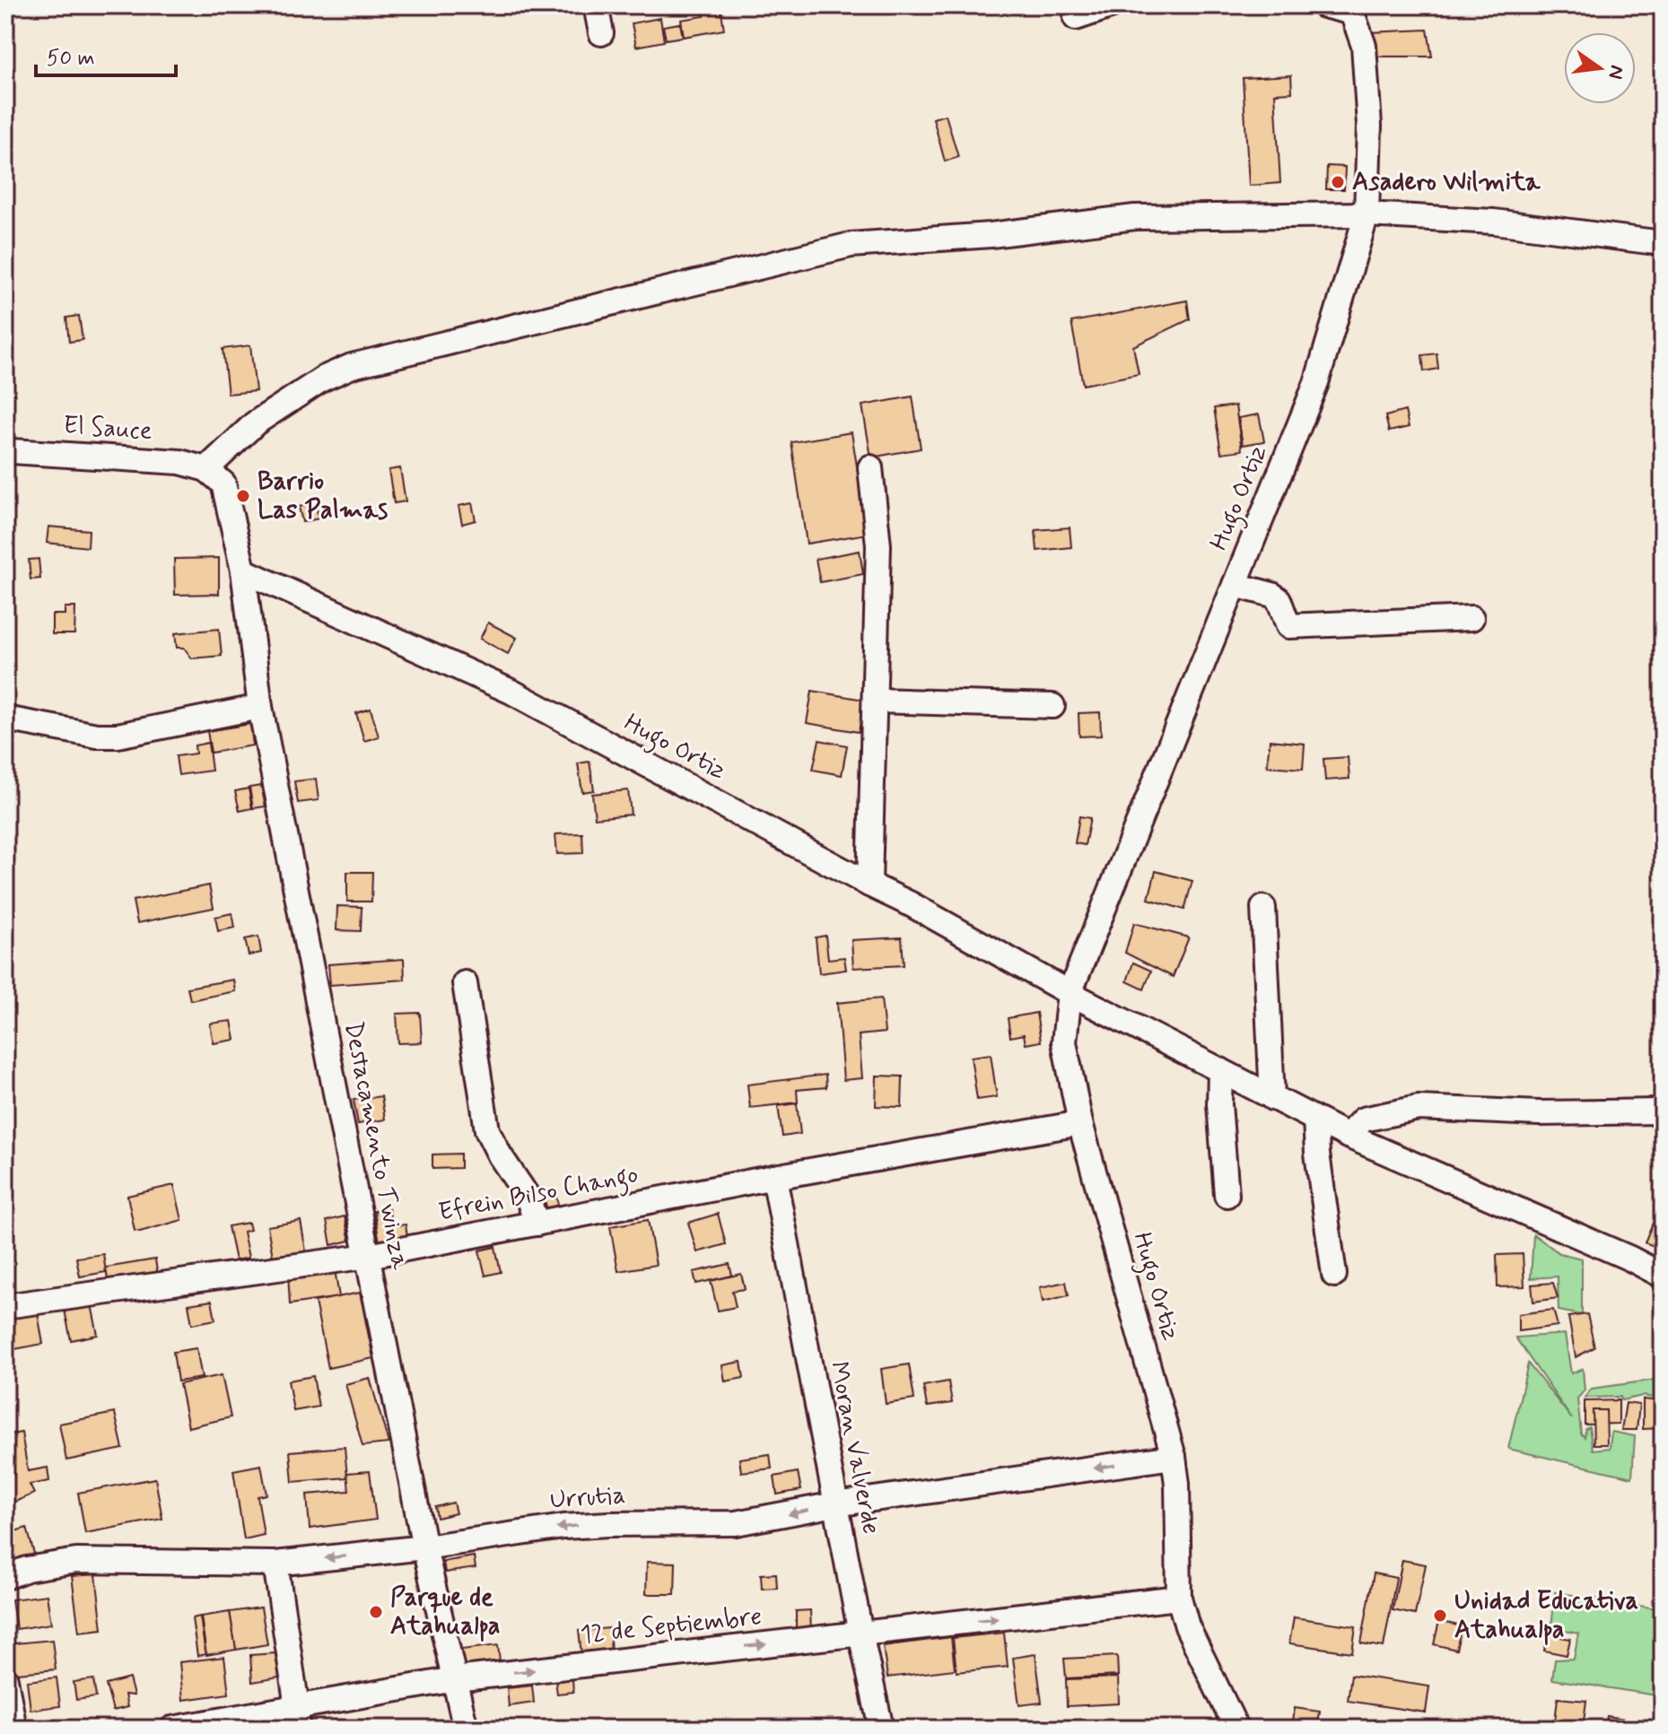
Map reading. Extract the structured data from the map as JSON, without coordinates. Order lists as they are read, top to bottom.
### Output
{
  "streets": {
    "street": [
      "El Sauce",
      "Hugo Ortiz",
      "Destacamento Twinza",
      "Efrein Bilso Chango",
      "Moran Valverde",
      "Urrutia",
      "12 de Septiembre"
    ]
  },
  "crossings": [
    ["El Sauce", "Destacamento Twinza"],
    ["Hugo Ortiz", "Destacamento Twinza"],
    ["Hugo Ortiz", "Efrein Bilso Chango"],
    ["Hugo Ortiz", "Urrutia"],
    ["Hugo Ortiz", "12 de Septiembre"],
    ["Destacamento Twinza", "Efrein Bilso Chango"],
    ["Destacamento Twinza", "Urrutia"],
    ["Destacamento Twinza", "12 de Septiembre"],
    ["Efrein Bilso Chango", "Moran Valverde"],
    ["Moran Valverde", "Urrutia"],
    ["Moran Valverde", "12 de Septiembre"]
  ],
  "one_way": ["Urrutia", "12 de Septiembre"],
  "places": [
    "Asadero Wilmita",
    "Barrio Las Palmas",
    "Parque de Atahualpa",
    "Unidad Educativa Atahualpa"
  ],
  "scale_bar": "50 m",
  "north": "right"
}
